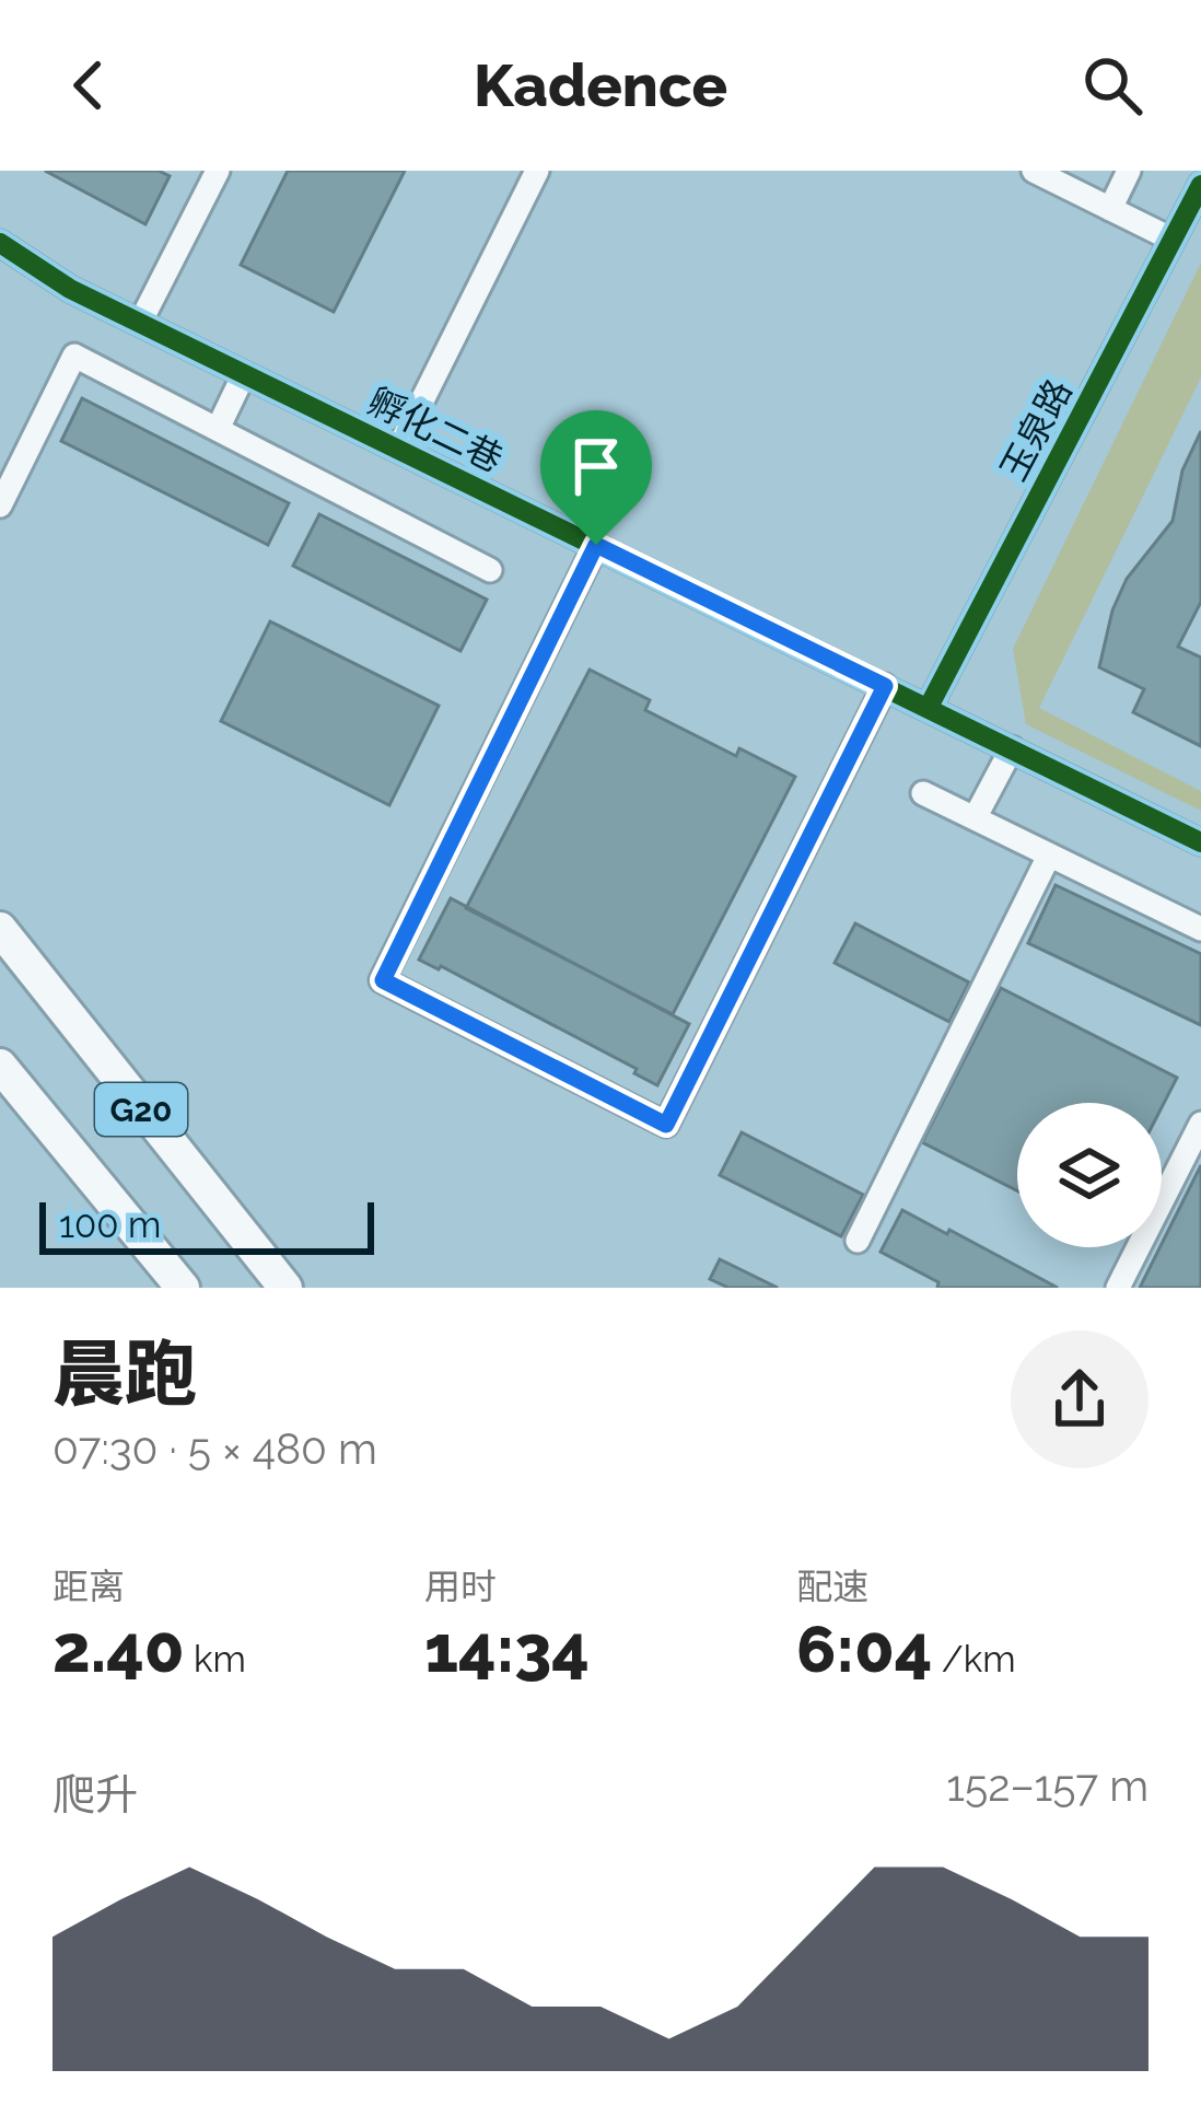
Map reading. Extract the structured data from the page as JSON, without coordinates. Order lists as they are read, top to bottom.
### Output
{
  "streets": {
    "highway": ["G20"],
    "street": ["孵化二巷", "玉泉路"]
  },
  "crossings": [
    ["孵化二巷", "玉泉路"]
  ],
  "scale_bar": "100 m",
  "page": {
    "header": "Kadence",
    "scale": "100 m",
    "heading": ["晨跑", "07:30 · 5 × 480 m"],
    "stats": [
      ["距离", "2.40 km"],
      ["用时", "14:34"],
      ["配速", "6:04 /km"]
    ],
    "chart": ["爬升", "152–157 m"]
  }
}
